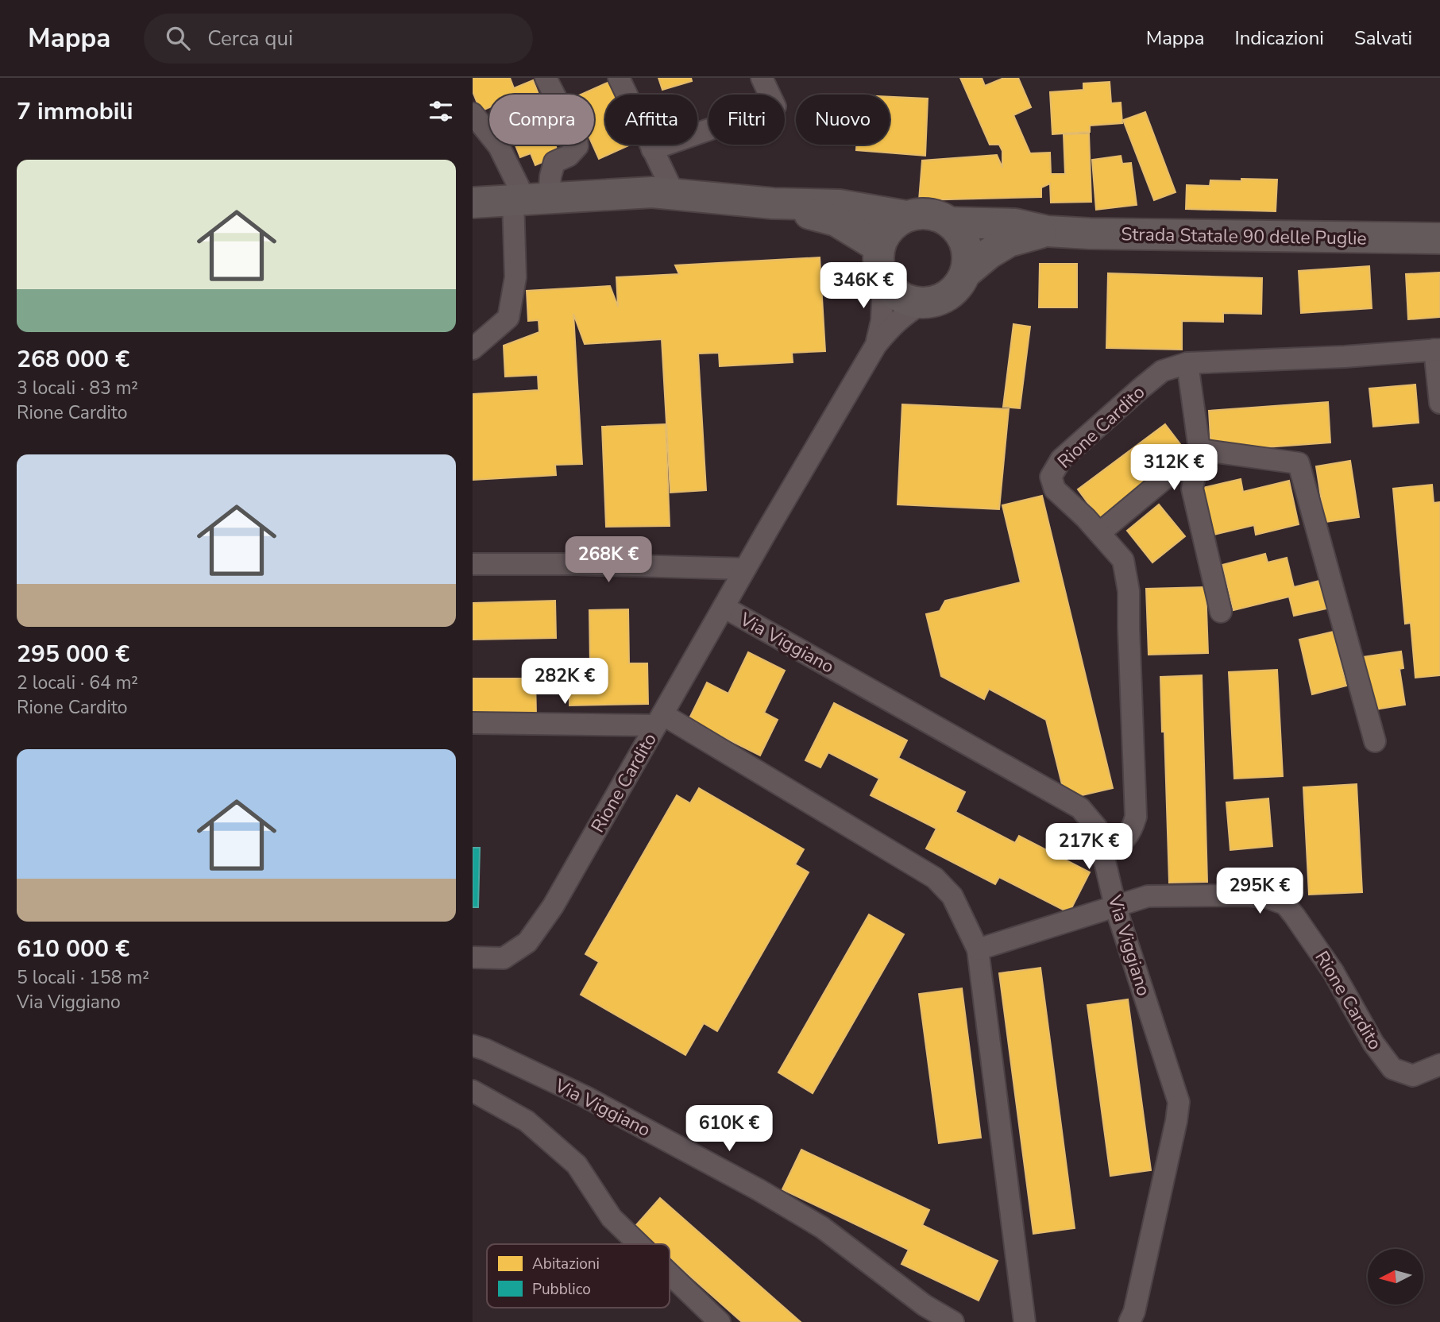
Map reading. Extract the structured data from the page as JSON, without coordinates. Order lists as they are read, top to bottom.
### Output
{
  "streets": {
    "main road": ["Strada Statale 90 delle Puglie"],
    "street": ["Rione Cardito", "Via Viggiano"]
  },
  "crossings": [
    ["Strada Statale 90 delle Puglie", "Rione Cardito"],
    ["Rione Cardito", "Via Viggiano"]
  ],
  "legend": ["Abitazioni", "Pubblico"],
  "north": "left",
  "page": {
    "header": "Mappa",
    "search": "Cerca qui",
    "nav": ["Mappa", "Indicazioni", "Salvati"],
    "heading": "7 immobili",
    "chip": [
      "Compra",
      "Affitta",
      "Filtri",
      "Nuovo"
    ],
    "list": [
      {
        "name": "268 000 €",
        "note": "3 locali · 83 m² · Rione Cardito"
      },
      {
        "name": "295 000 €",
        "note": "2 locali · 64 m² · Rione Cardito"
      },
      {
        "name": "610 000 €",
        "note": "5 locali · 158 m² · Via Viggiano"
      }
    ],
    "price": [
      "346K €",
      "312K €",
      "268K €",
      "282K €",
      "217K €",
      "295K €",
      "610K €"
    ]
  }
}
